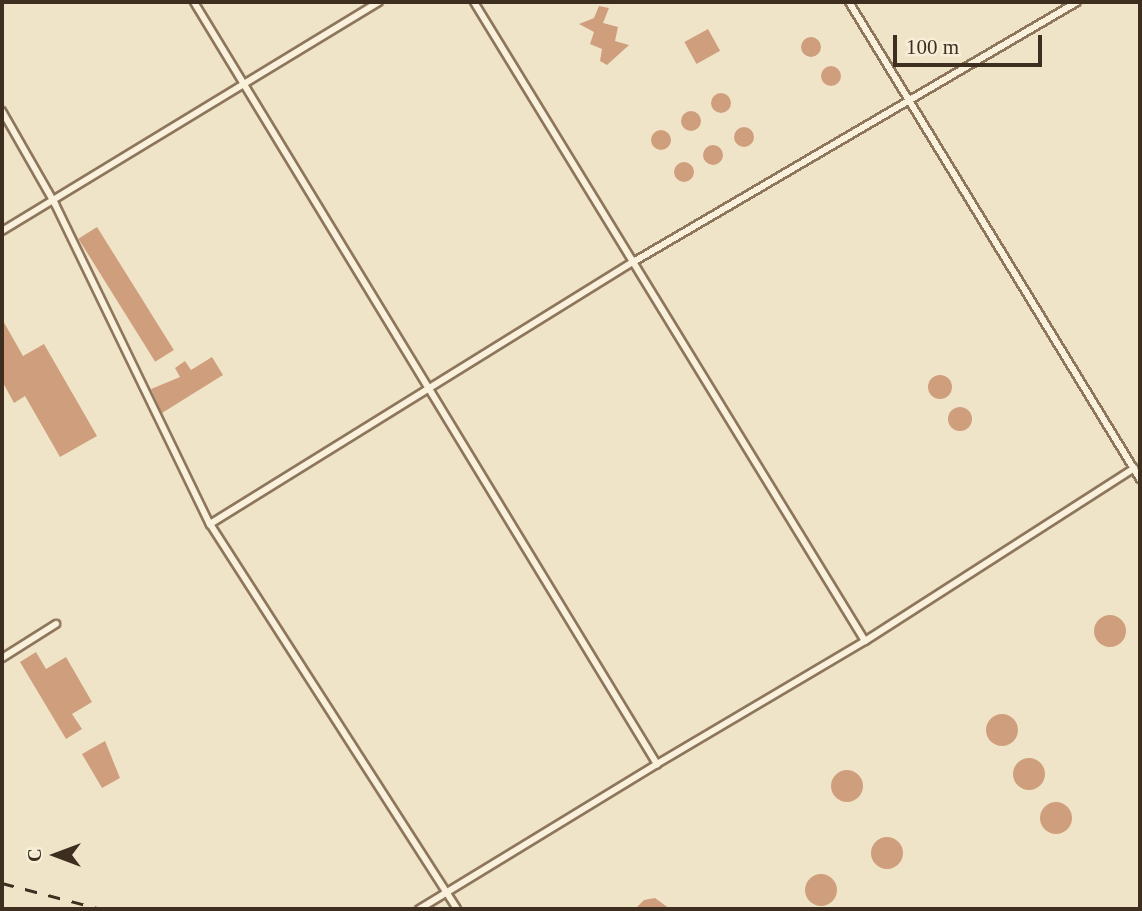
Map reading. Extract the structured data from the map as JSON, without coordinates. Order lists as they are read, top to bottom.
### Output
{
  "scale_bar": "100 m",
  "north": "left"
}
